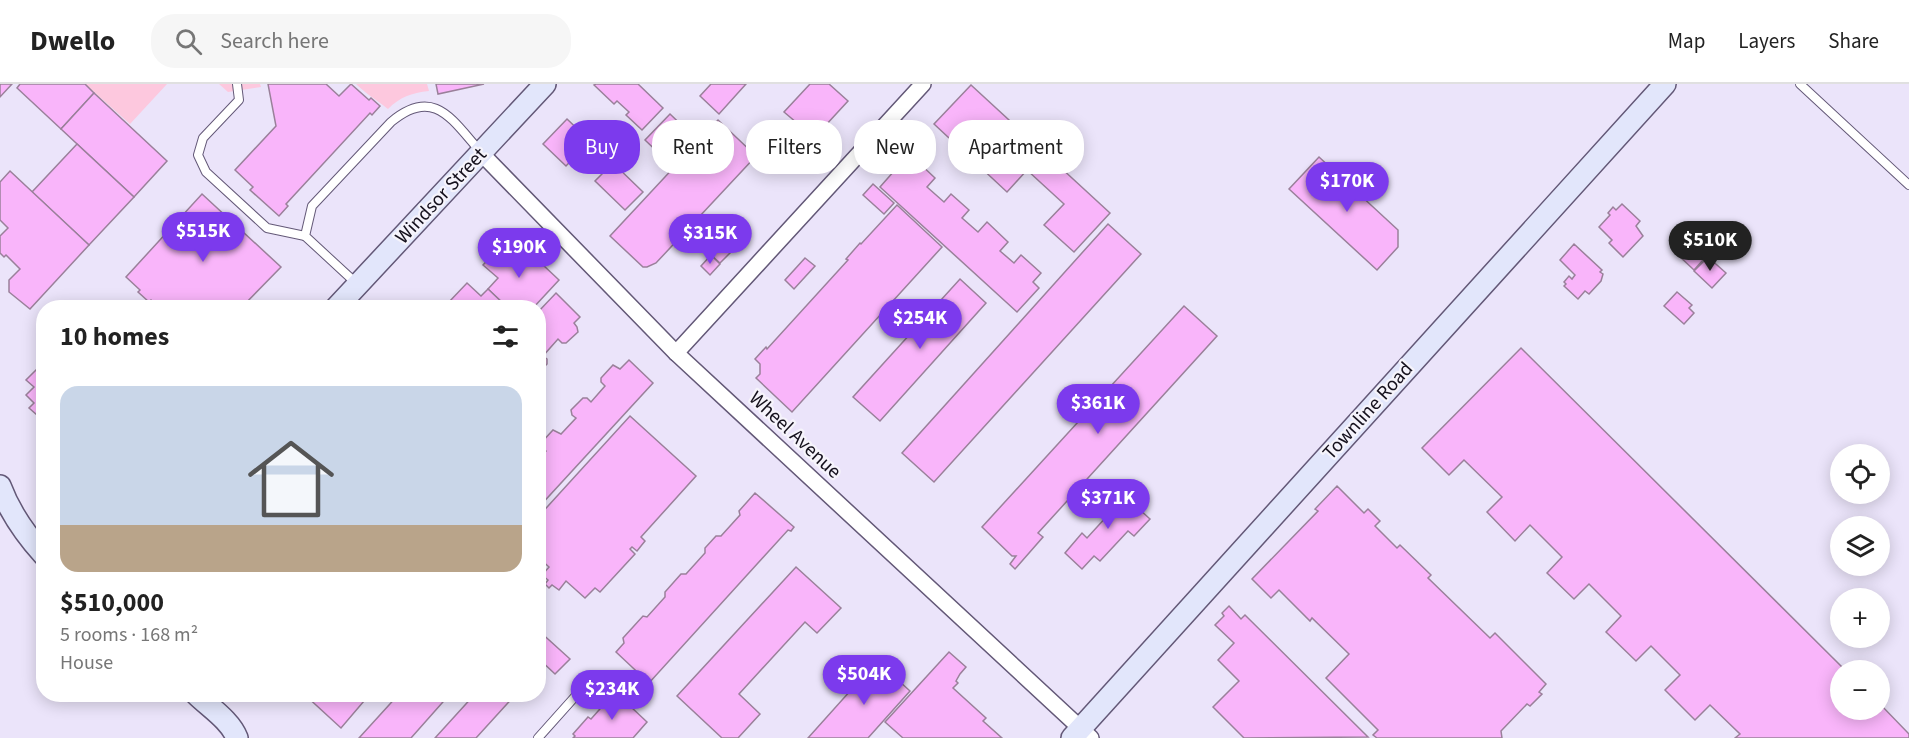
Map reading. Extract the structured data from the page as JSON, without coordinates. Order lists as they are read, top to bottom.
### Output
{
  "streets": {
    "street": ["Windsor Street", "Townline Road", "Wheel Avenue"]
  },
  "crossings": [
    ["Windsor Street", "Wheel Avenue"],
    ["Townline Road", "Wheel Avenue"]
  ],
  "page": {
    "header": "Dwello",
    "search": "Search here",
    "nav": ["Map", "Layers", "Share"],
    "chip": [
      "Buy",
      "Rent",
      "Filters",
      "New",
      "Apartment"
    ],
    "price": [
      "$170K",
      "$515K",
      "$315K",
      "$510K",
      "$190K",
      "$254K",
      "$361K",
      "$371K",
      "$504K",
      "$234K"
    ],
    "heading": "10 homes",
    "list": [
      {
        "name": "$510,000",
        "note": "5 rooms · 168 m² · House"
      }
    ],
    "map_buttons": ["+", "−"]
  }
}
